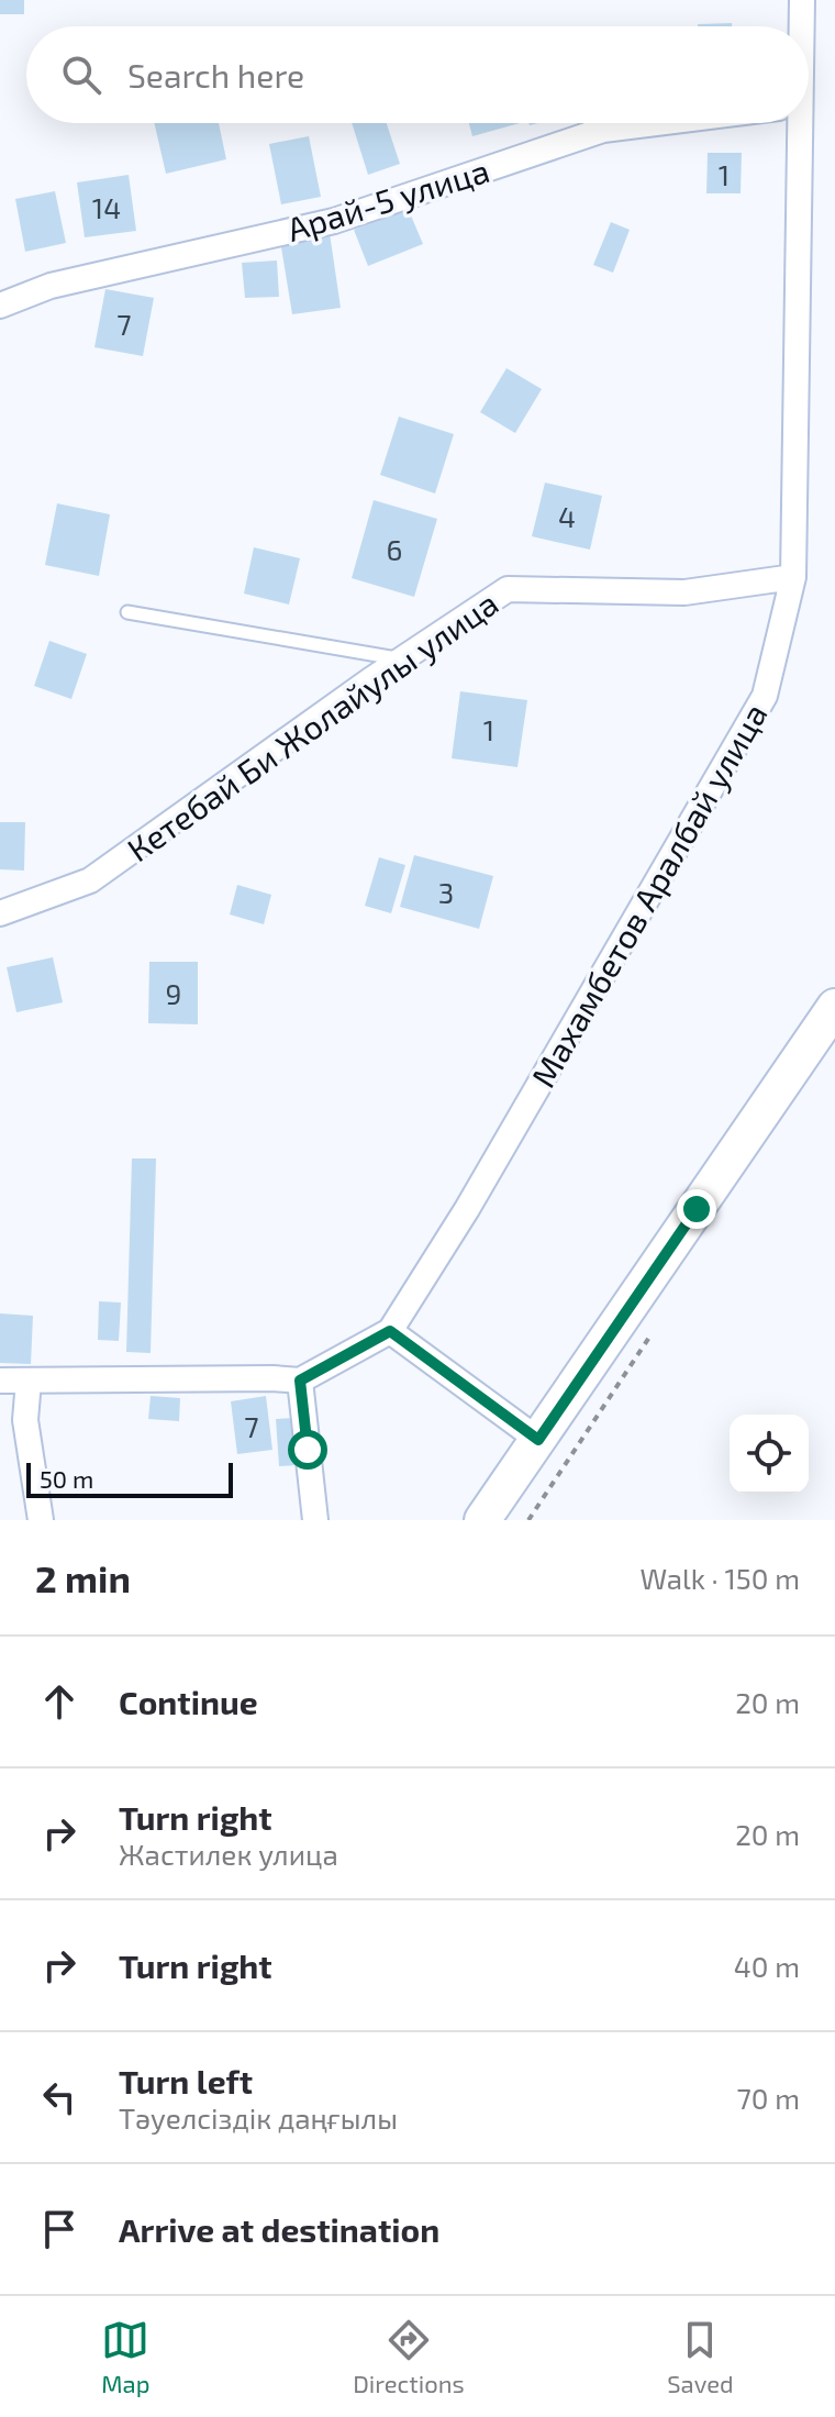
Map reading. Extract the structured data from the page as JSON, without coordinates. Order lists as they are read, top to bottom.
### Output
{
  "streets": {
    "street": ["Арай-5 улица", "Кетебай Би Жолайулы улица", "Махамбетов Аралбай улица"]
  },
  "crossings": [
    ["Кетебай Би Жолайулы улица", "Махамбетов Аралбай улица"]
  ],
  "house_numbers": [
    "1",
    "14",
    "7",
    "4",
    "6",
    "1",
    "3",
    "9",
    "7"
  ],
  "scale_bar": "50 m",
  "page": {
    "search": "Search here",
    "scale": "50 m",
    "heading": ["2 min", "Walk · 150 m"],
    "list": [
      ["Continue", "20 m"],
      ["Turn right", "Жастилек улица", "20 m"],
      ["Turn right", "40 m"],
      ["Turn left", "Тәуелсіздік даңғылы", "70 m"],
      "Arrive at destination"
    ],
    "nav": ["Map", "Directions", "Saved"]
  }
}
